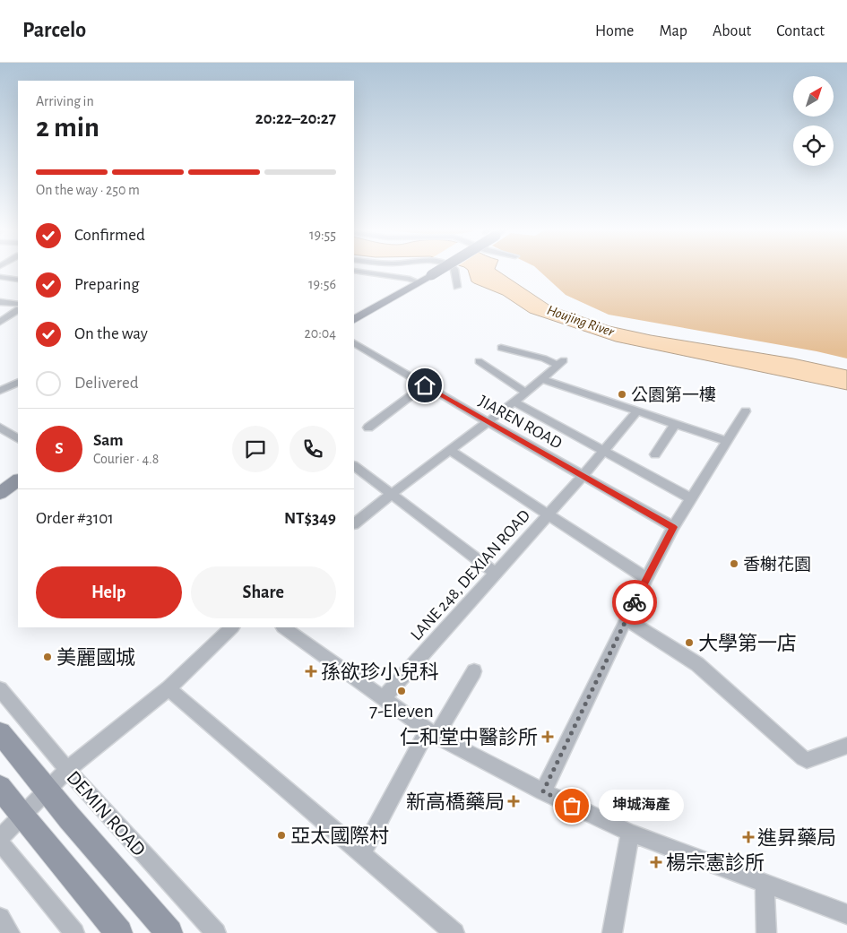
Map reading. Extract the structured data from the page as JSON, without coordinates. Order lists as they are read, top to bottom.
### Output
{
  "streets": {
    "street": ["JIAREN ROAD", "LANE 248, DEXIAN ROAD", "DEMIN ROAD"]
  },
  "crossings": [
    ["JIAREN ROAD", "LANE 248, DEXIAN ROAD"]
  ],
  "water": ["Houjing River"],
  "places": {
    "other": [
      "公園第一樓",
      "香榭花園",
      "大學第一店",
      "美麗國城",
      "7-Eleven",
      "坤城海產",
      "亞太國際村"
    ],
    "health": [
      "孫欲珍小兒科",
      "仁和堂中醫診所",
      "新高橋藥局",
      "進昇藥局",
      "楊宗憲診所"
    ]
  },
  "north": "top right",
  "page": {
    "header": "Parcelo",
    "nav": [
      "Home",
      "Map",
      "About",
      "Contact"
    ],
    "heading": ["2 min", "Arriving in", "20:22–20:27"],
    "panel": [
      "Sam",
      "Courier · 4.8",
      "Order #3101",
      "NT$349"
    ],
    "bar": "On the way · 250 m",
    "list": [
      ["Confirmed", "19:55"],
      ["Preparing", "19:56"],
      ["On the way", "20:04"],
      "Delivered"
    ],
    "round": "S",
    "buttons": ["Help", "Share"],
    "bubble": "坤城海產"
  }
}
